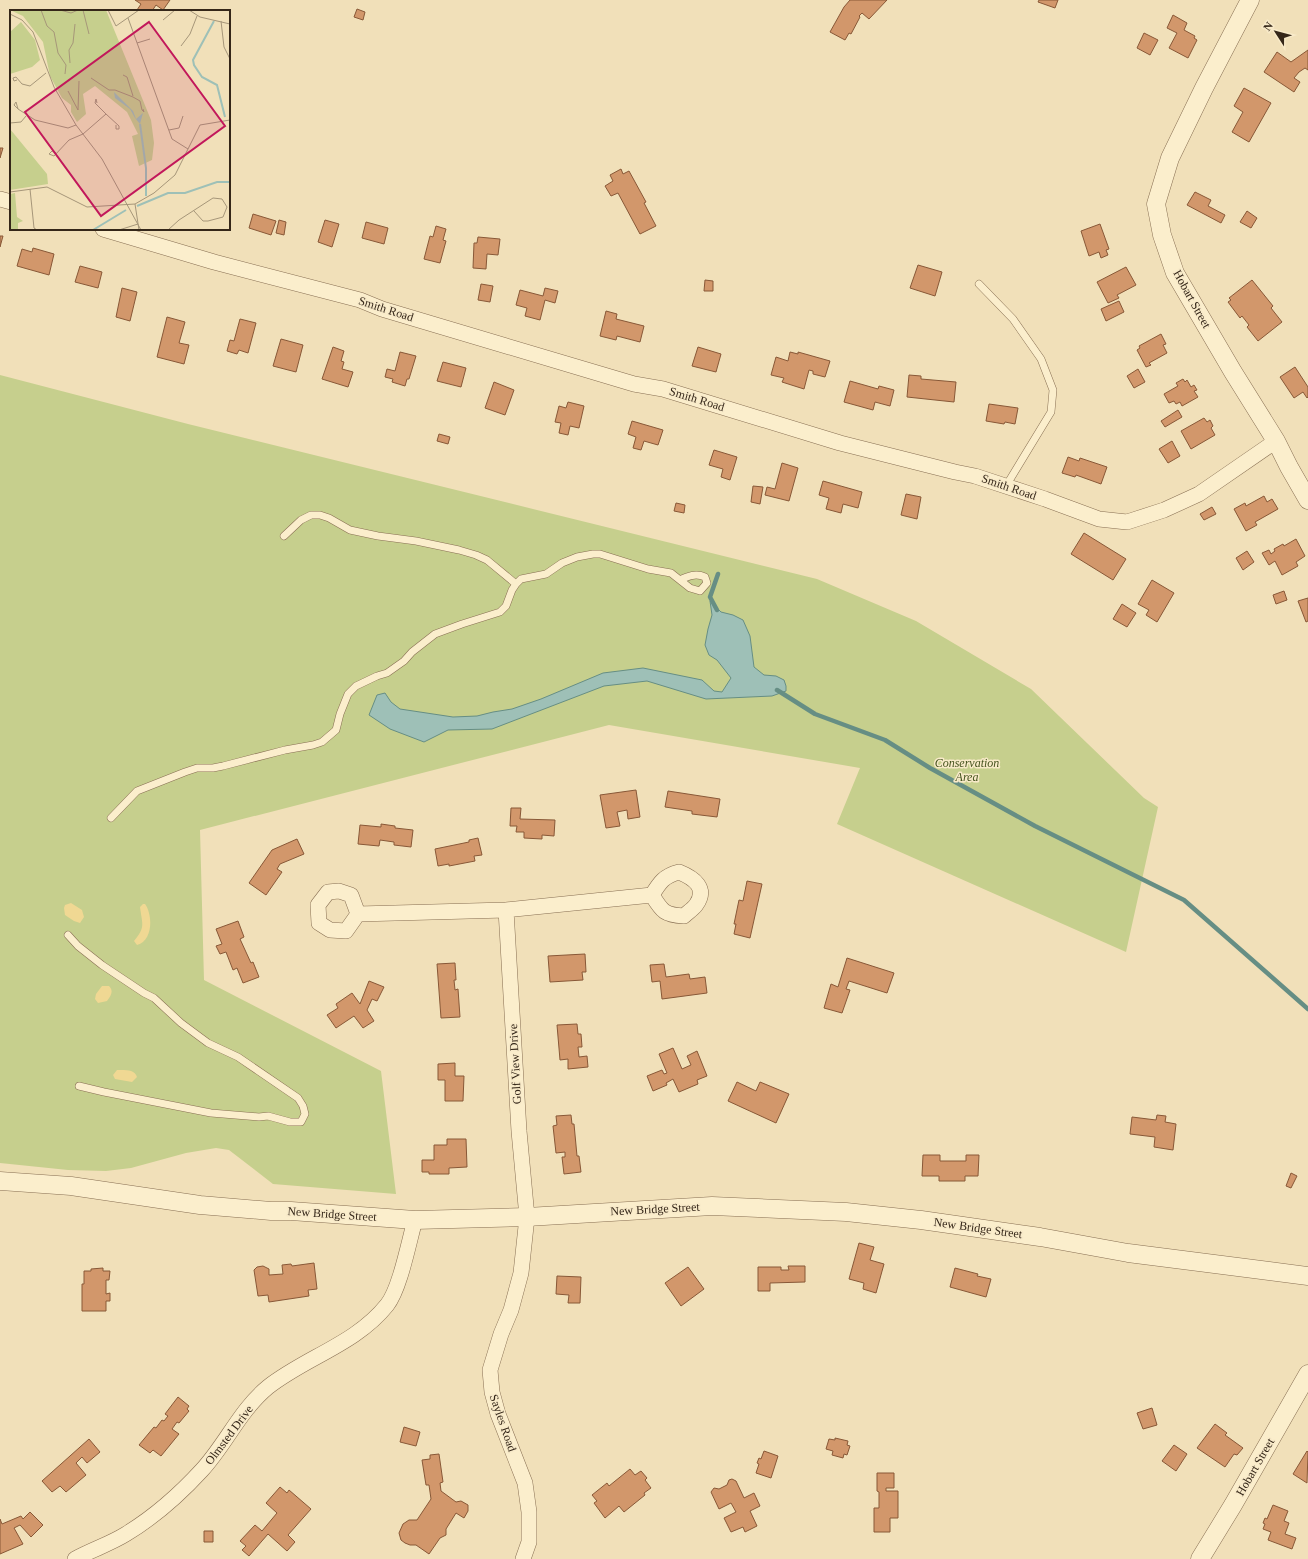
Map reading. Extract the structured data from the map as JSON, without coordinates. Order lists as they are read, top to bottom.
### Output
{
  "streets": {
    "street": [
      "Hobart Street",
      "Smith Road",
      "Golf View Drive",
      "New Bridge Street",
      "Sayles Road",
      "Olmsted Drive"
    ]
  },
  "crossings": [
    ["Hobart Street", "Smith Road"],
    ["Golf View Drive", "New Bridge Street"],
    ["Golf View Drive", "Sayles Road"],
    ["New Bridge Street", "Sayles Road"],
    ["New Bridge Street", "Olmsted Drive"]
  ],
  "parks": ["Conservation Area"],
  "north": "top left"
}
